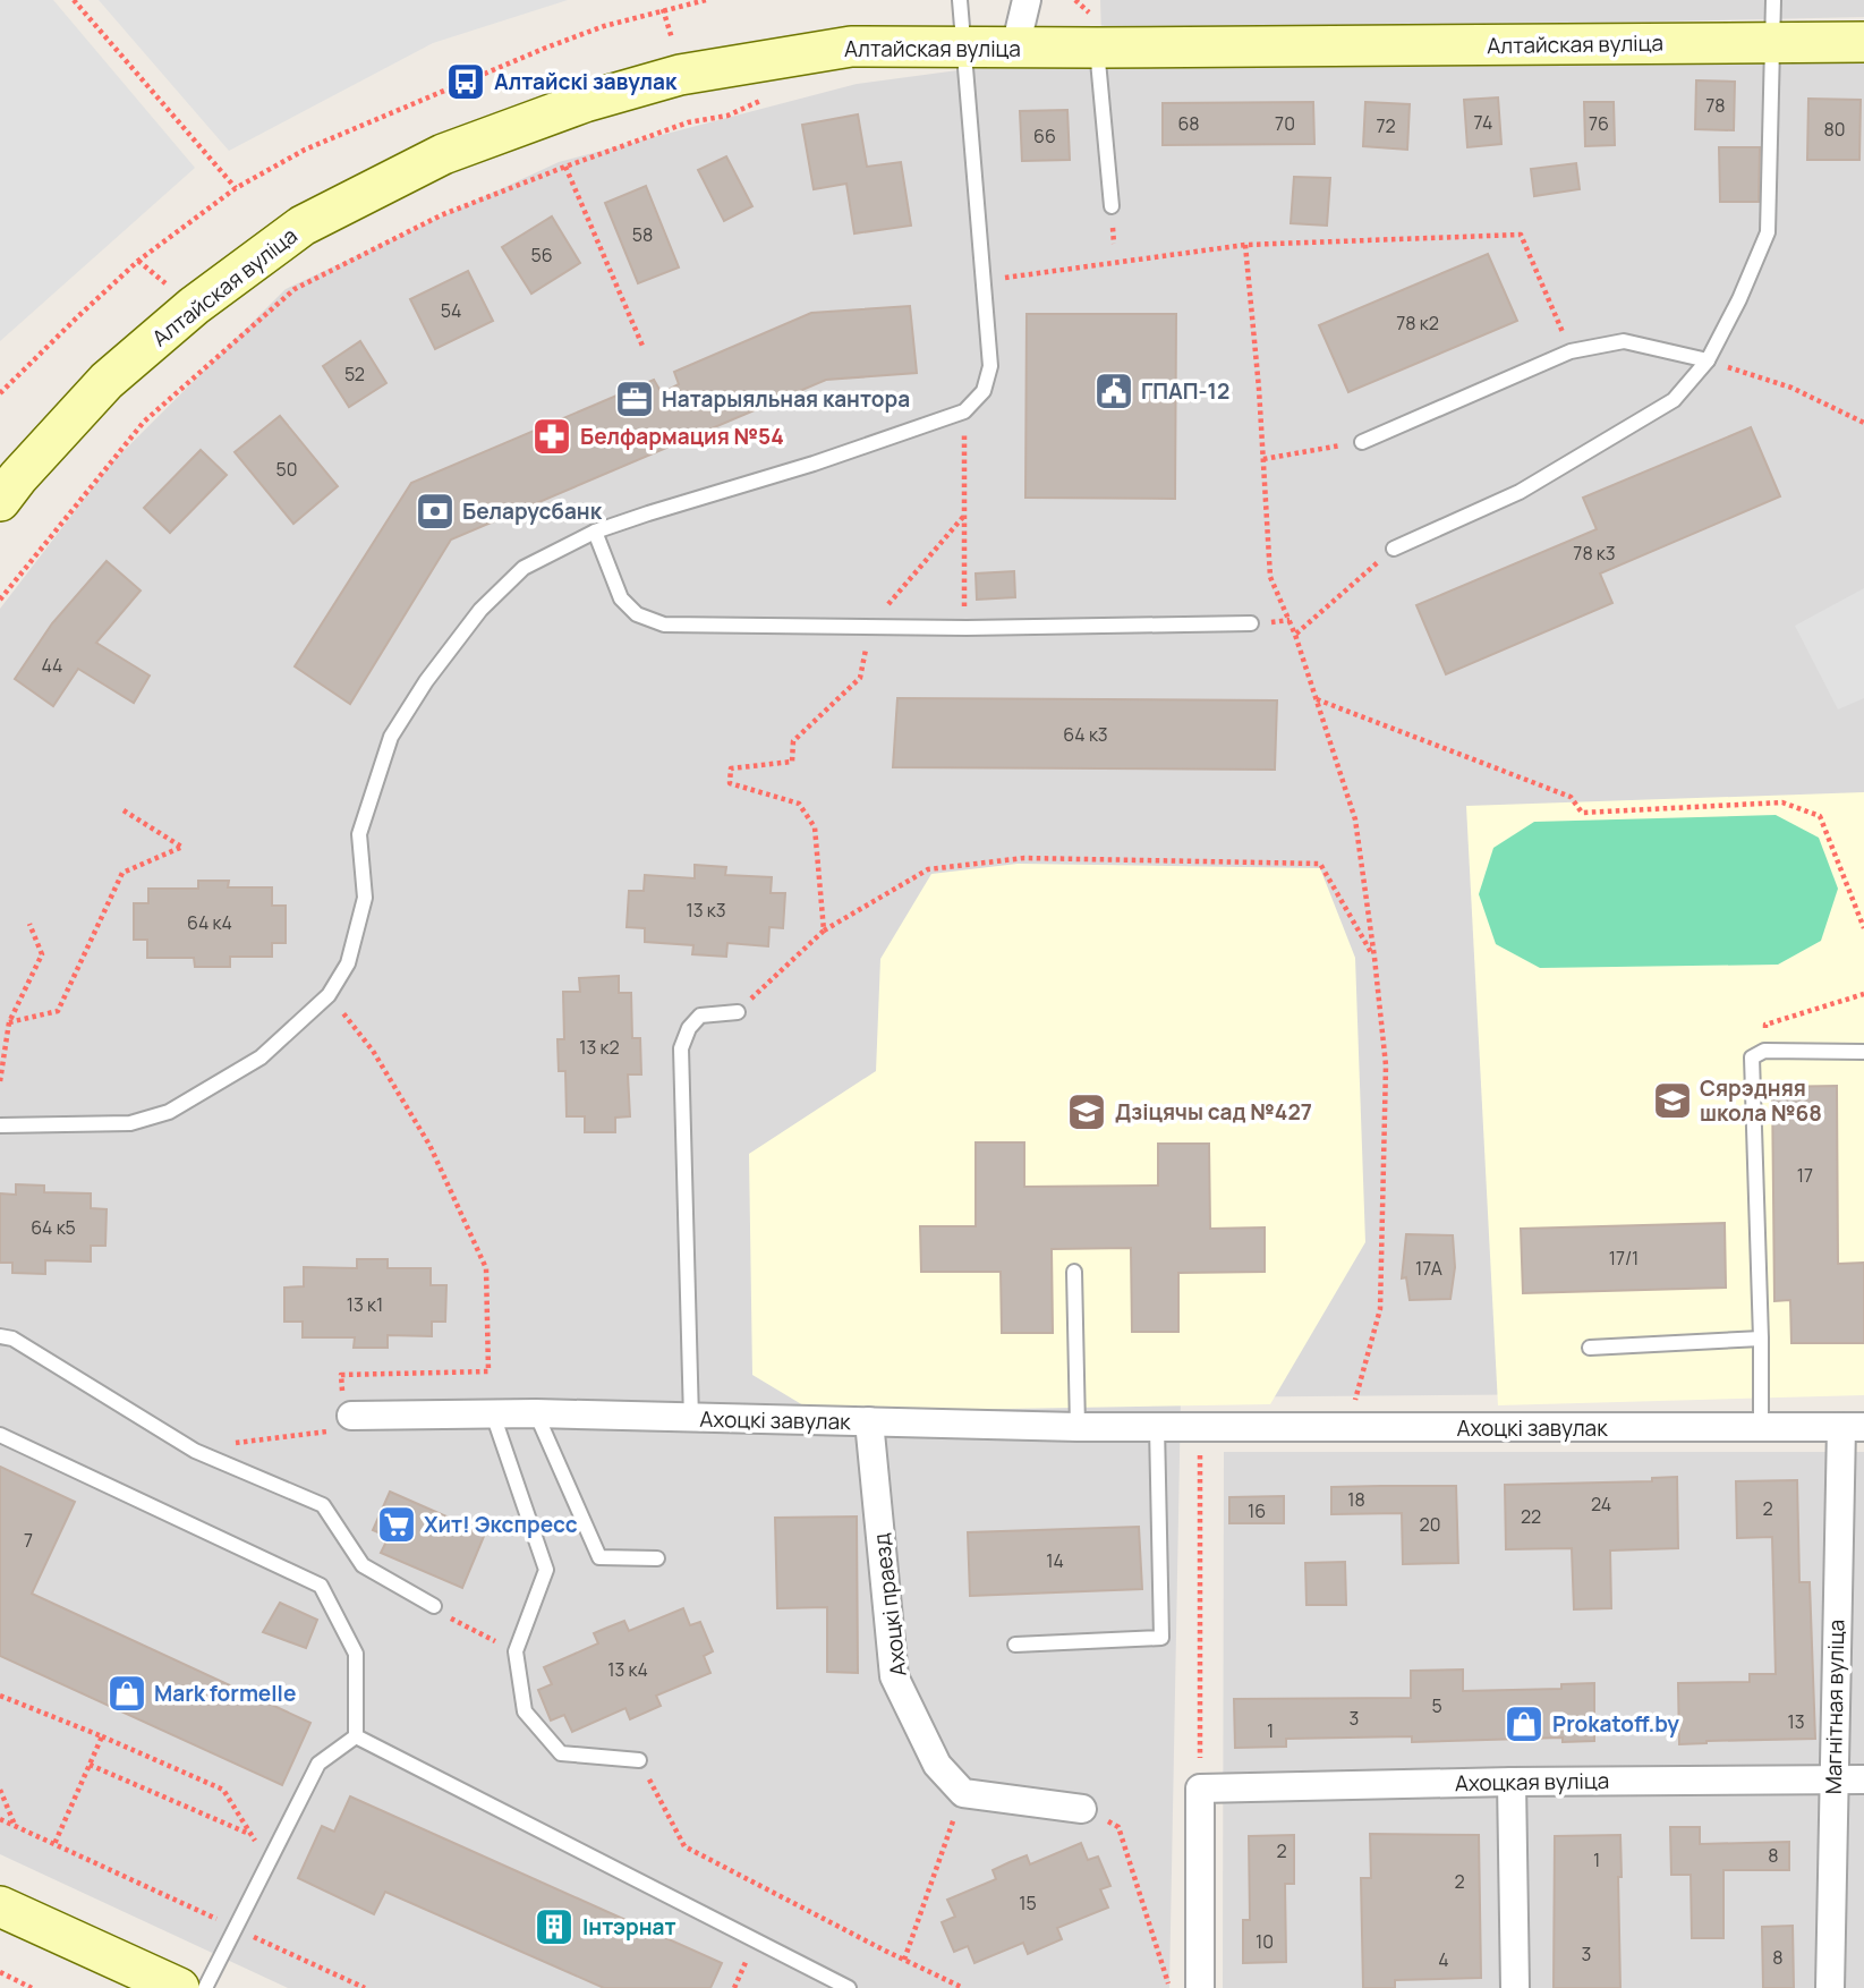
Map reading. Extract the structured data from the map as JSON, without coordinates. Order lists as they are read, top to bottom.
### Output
{
  "streets": {
    "main road": ["Алтайская вуліца"],
    "street": [
      "Ахоцкі завулак",
      "Ахоцкі праезд",
      "Магнітная вуліца",
      "Ахоцкая вуліца"
    ]
  },
  "crossings": [
    ["Ахоцкі завулак", "Ахоцкі праезд"],
    ["Ахоцкі завулак", "Магнітная вуліца"],
    ["Магнітная вуліца", "Ахоцкая вуліца"]
  ],
  "places": {
    "bus stop": ["Алтайскі завулак"],
    "public building": ["ГПАП-12"],
    "office": ["Натарыяльная кантора"],
    "pharmacy": ["Белфармация №54"],
    "bank": ["Беларусбанк"],
    "school or university": ["Сярэдняя школа №68", "Дзіцячы сад №427"],
    "supermarket": ["Хит! Экспресс"],
    "shop": ["Mark formelle", "Prokatoff.by"],
    "building": ["Інтэрнат"]
  },
  "house_numbers": [
    "78",
    "74",
    "68",
    "70",
    "76",
    "72",
    "80",
    "66",
    "58",
    "56",
    "54",
    "78 к2",
    "52",
    "50",
    "78 к3",
    "44",
    "64 к3",
    "13 к3",
    "64 к4",
    "13 к2",
    "17",
    "64 к5",
    "17/1",
    "17А",
    "13 к1",
    "18",
    "24",
    "2",
    "16",
    "22",
    "20",
    "7",
    "14",
    "13 к4",
    "5",
    "3",
    "13",
    "1",
    "2",
    "8",
    "1",
    "2",
    "15",
    "10",
    "3",
    "8",
    "4"
  ]
}
